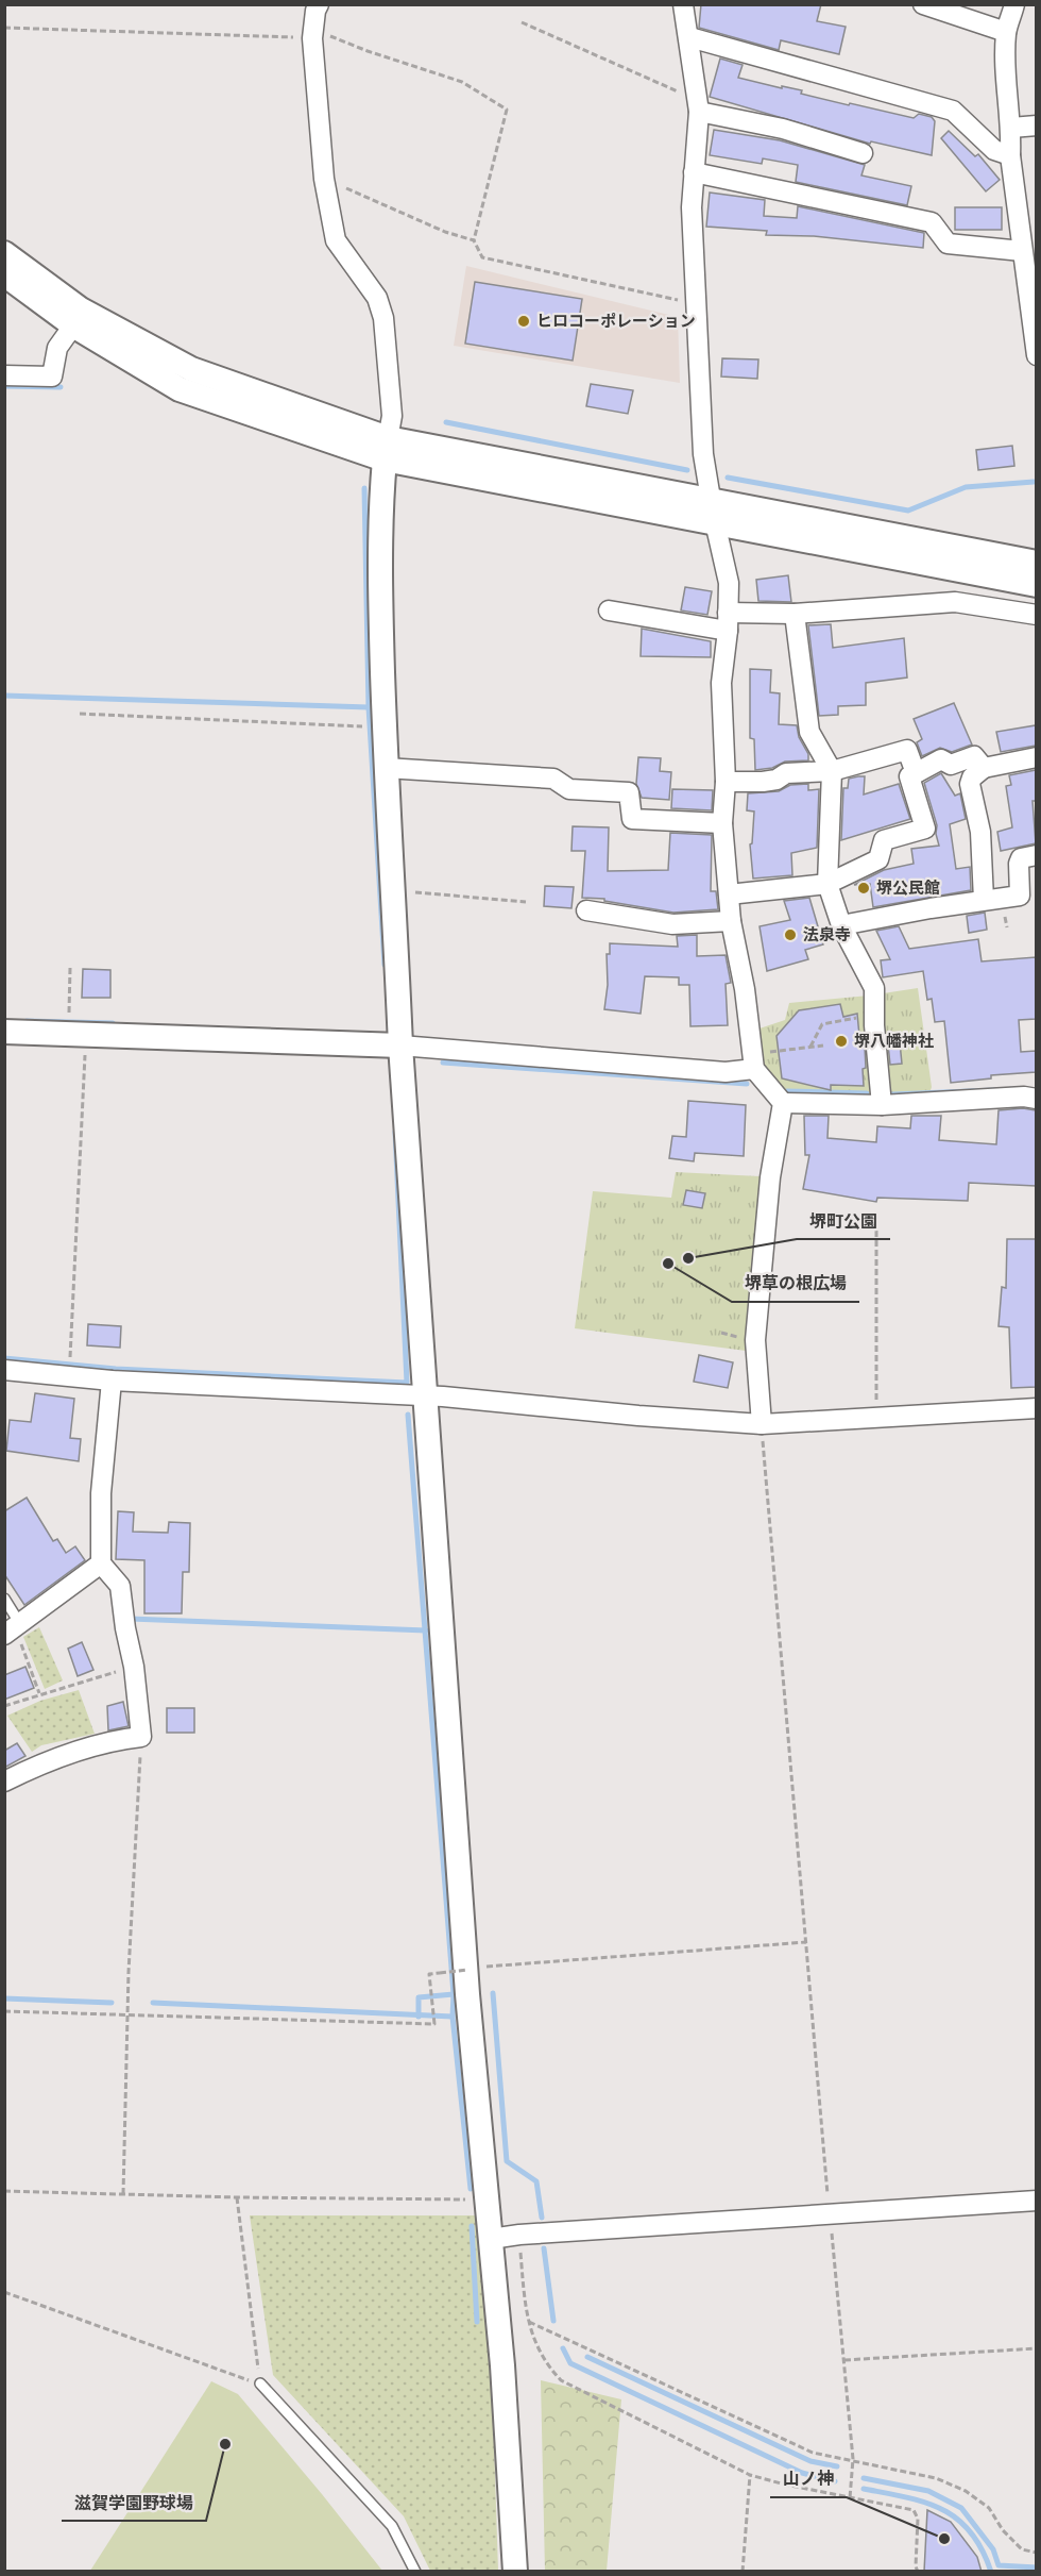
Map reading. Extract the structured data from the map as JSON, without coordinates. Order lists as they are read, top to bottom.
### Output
{
  "places": [
    "ヒロコーポレーション",
    "堺公民館",
    "法泉寺",
    "堺八幡神社",
    "堺町公園",
    "堺草の根広場",
    "滋賀学園野球場",
    "山ノ神"
  ]
}
